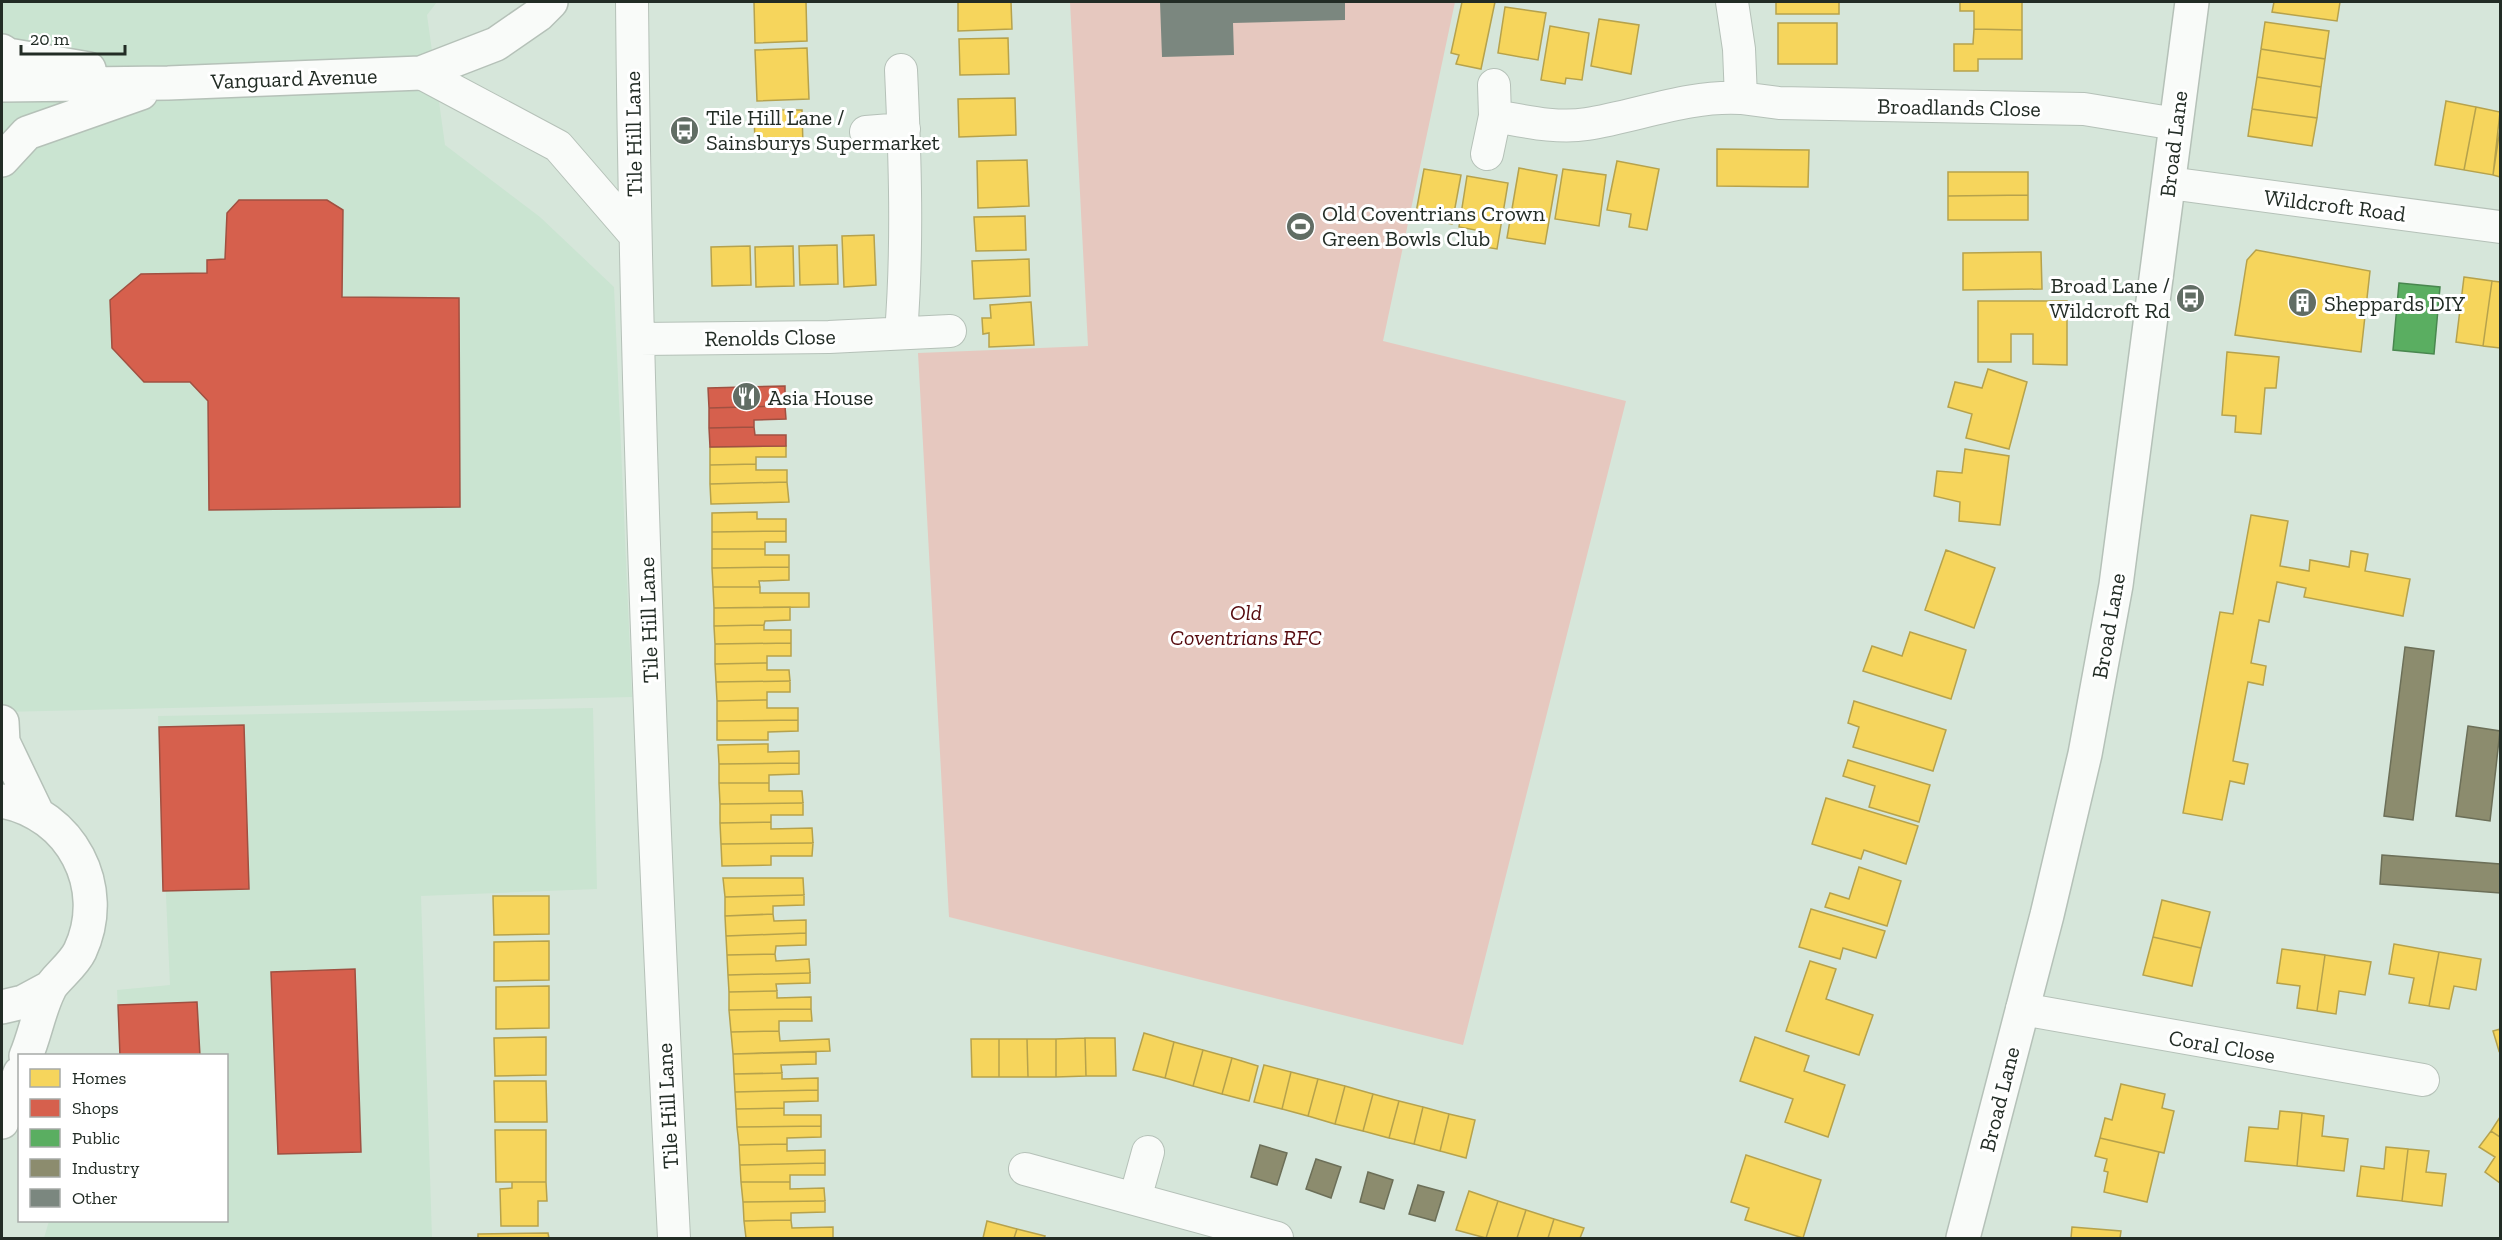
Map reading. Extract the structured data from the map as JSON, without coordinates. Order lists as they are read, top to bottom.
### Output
{
  "streets": {
    "main road": ["Vanguard Avenue", "Broad Lane"],
    "street": [
      "Broadlands Close",
      "Tile Hill Lane",
      "Wildcroft Road",
      "Renolds Close",
      "Coral Close"
    ]
  },
  "crossings": [
    ["Vanguard Avenue", "Tile Hill Lane"],
    ["Broadlands Close", "Broad Lane"],
    ["Tile Hill Lane", "Renolds Close"],
    ["Broad Lane", "Wildcroft Road"],
    ["Broad Lane", "Coral Close"]
  ],
  "parks": ["Old Coventrians RFC"],
  "places": {
    "bus stop": ["Tile Hill Lane / Sainsburys Supermarket", "Broad Lane / Wildcroft Rd"],
    "sports": ["Old Coventrians Crown Green Bowls Club"],
    "building": ["Sheppards DIY"],
    "restaurant": ["Asia House"]
  },
  "legend": [
    "Homes",
    "Shops",
    "Public",
    "Industry",
    "Other"
  ],
  "scale_bar": "20 m"
}
